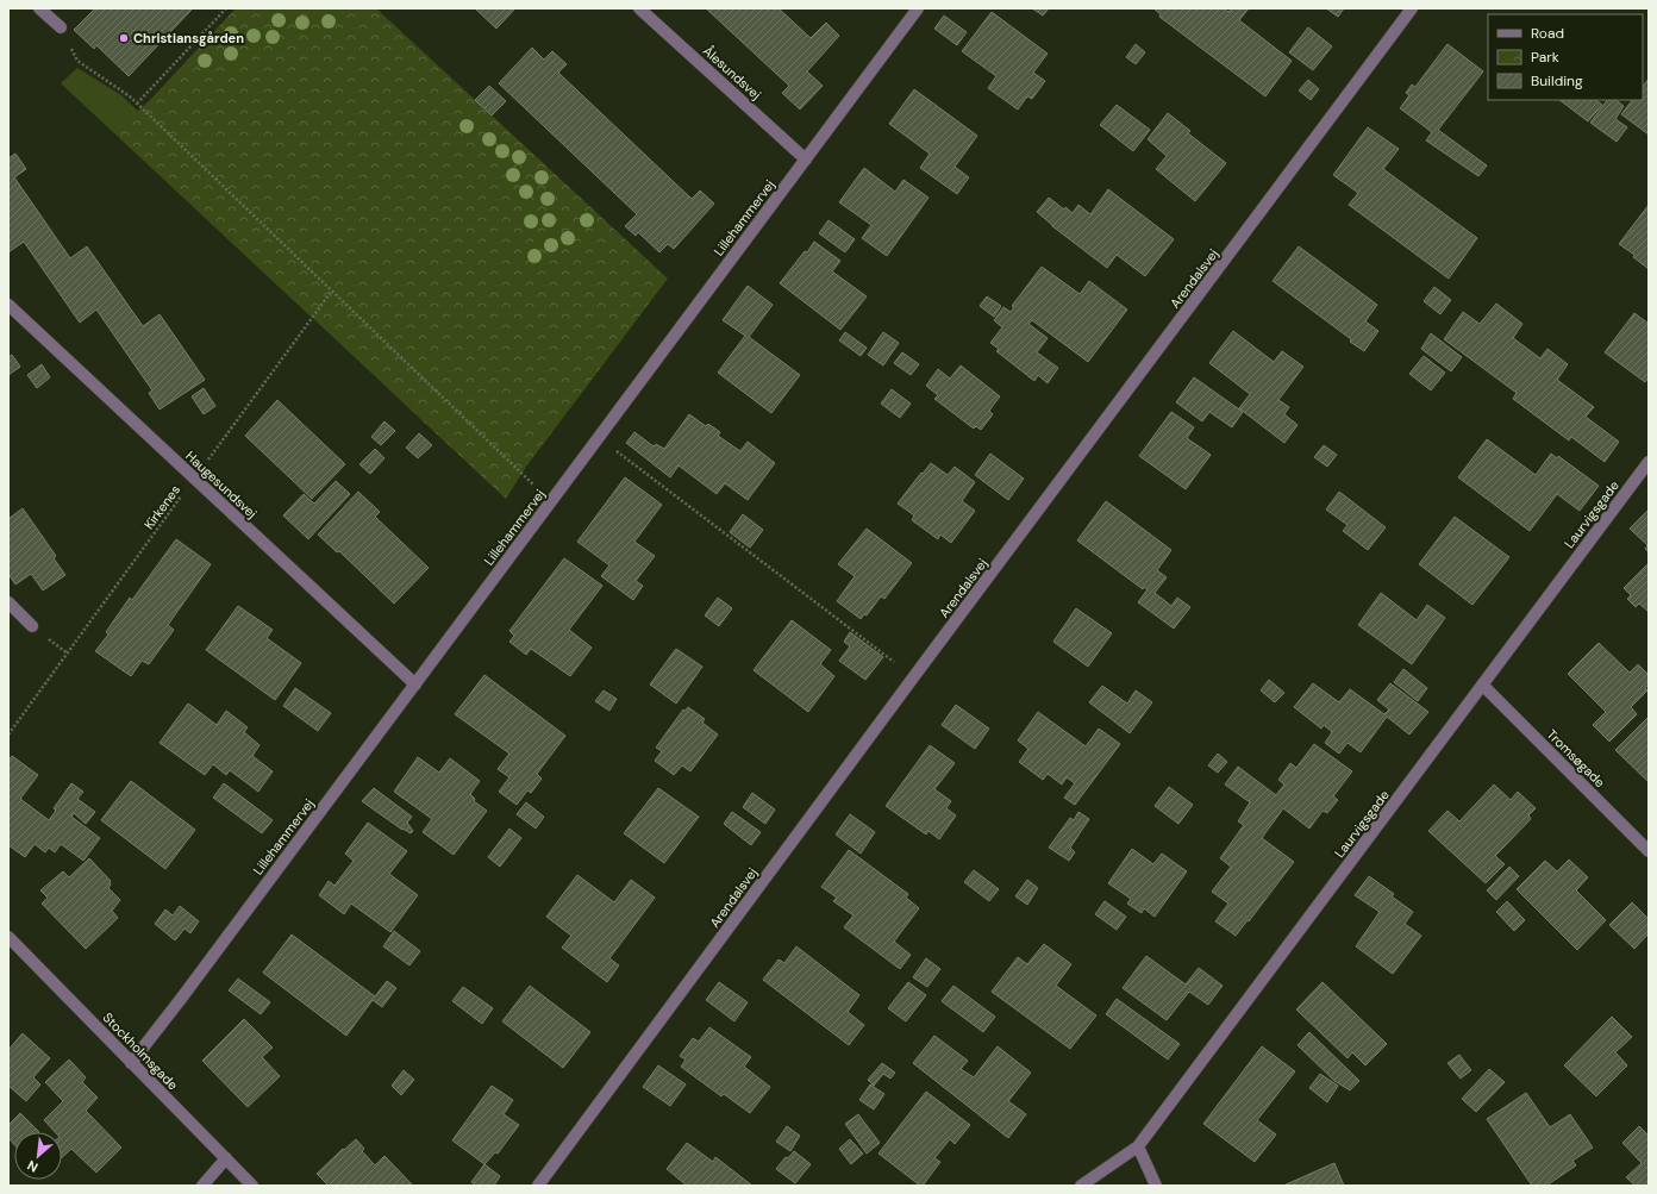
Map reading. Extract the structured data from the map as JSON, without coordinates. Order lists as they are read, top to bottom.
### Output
{
  "streets": {
    "street": [
      "Ålesundsvej",
      "Lillehammervej",
      "Arendalsvej",
      "Haugesundsvej",
      "Laurvigsgade",
      "Tromsøgade",
      "Stockholmsgade"
    ],
    "path": ["Kirkenes"]
  },
  "crossings": [
    ["Ålesundsvej", "Lillehammervej"],
    ["Lillehammervej", "Haugesundsvej"],
    ["Lillehammervej", "Stockholmsgade"],
    ["Haugesundsvej", "Kirkenes"],
    ["Laurvigsgade", "Tromsøgade"]
  ],
  "places": ["Christiansgården"],
  "legend": ["Road", "Park", "Building"],
  "north": "bottom left"
}
